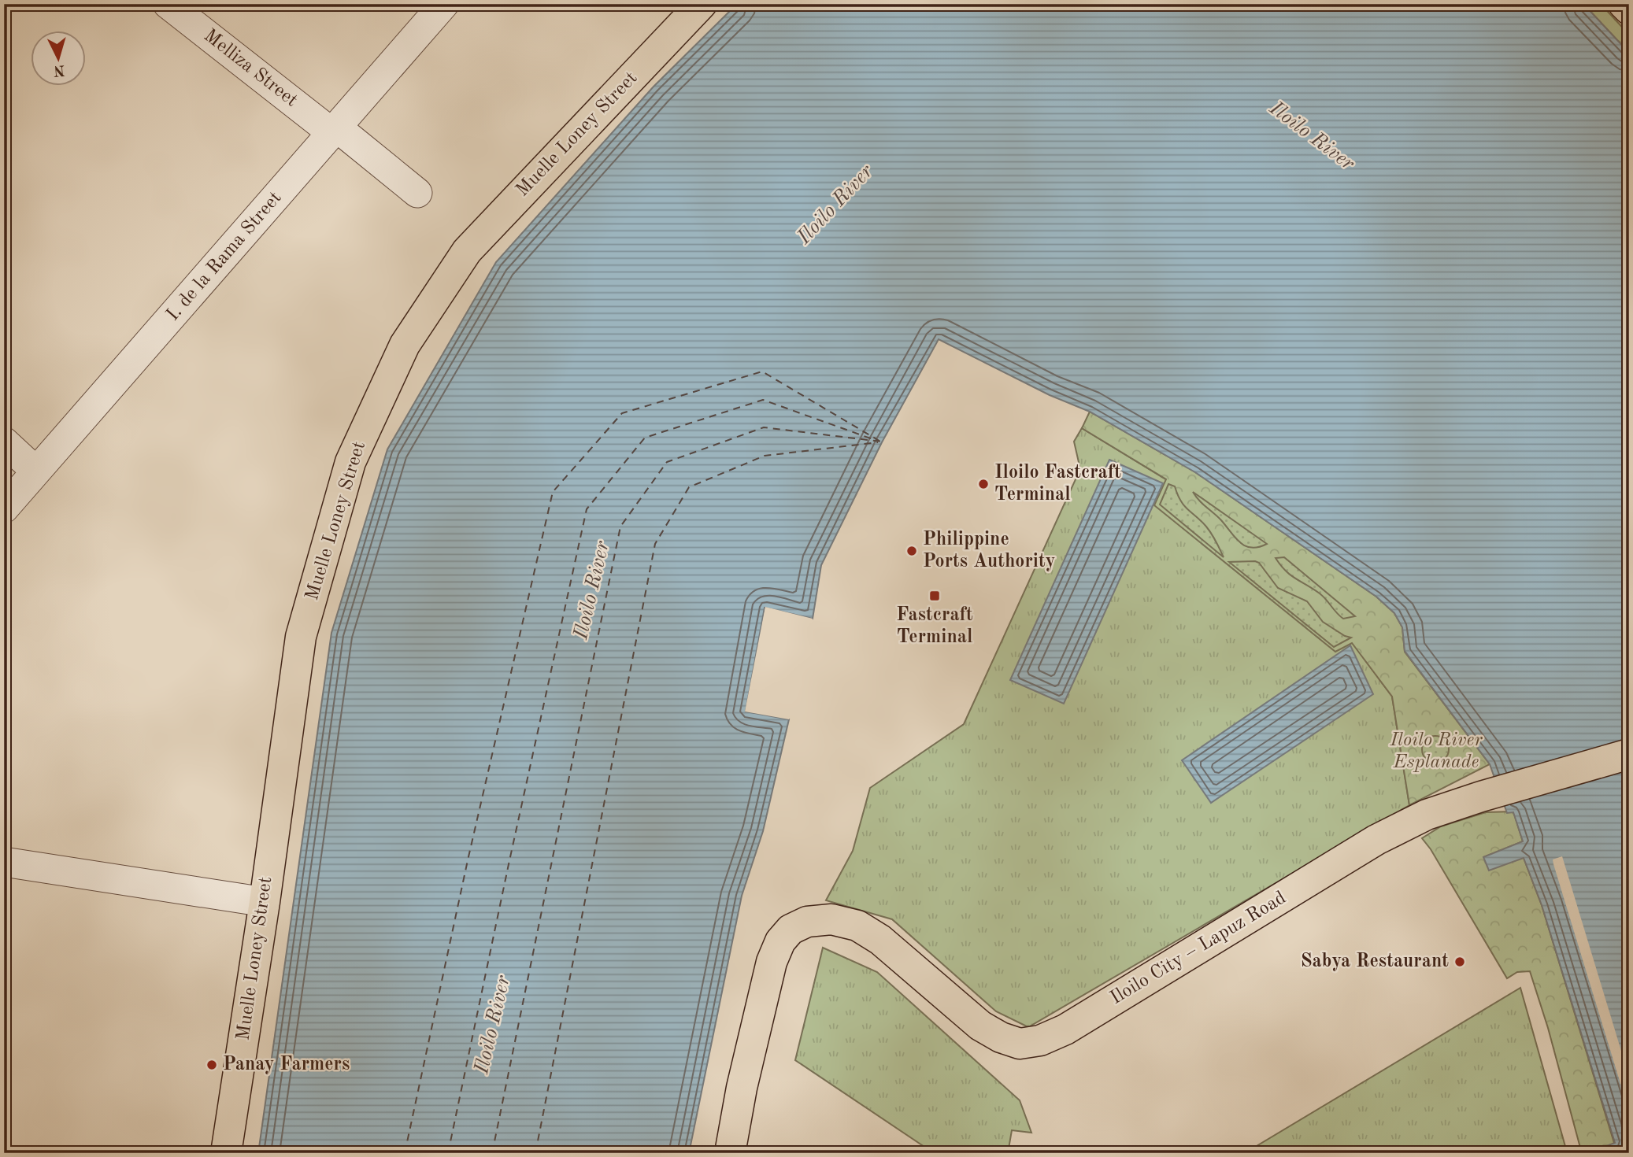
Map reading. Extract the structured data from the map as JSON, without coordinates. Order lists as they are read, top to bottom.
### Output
{
  "streets": {
    "main road": ["Muelle Loney Street", "Iloilo City – Lapuz Road"],
    "street": ["Melliza Street", "I. de la Rama Street"]
  },
  "crossings": [
    ["Melliza Street", "I. de la Rama Street"]
  ],
  "water": ["Iloilo River"],
  "parks": ["Iloilo River Esplanade"],
  "places": {
    "other": [
      "Iloilo Fastcraft Terminal",
      "Philippine Ports Authority",
      "Sabya Restaurant",
      "Panay Farmers"
    ],
    "transit": ["Fastcraft Terminal"]
  },
  "north": "bottom"
}
